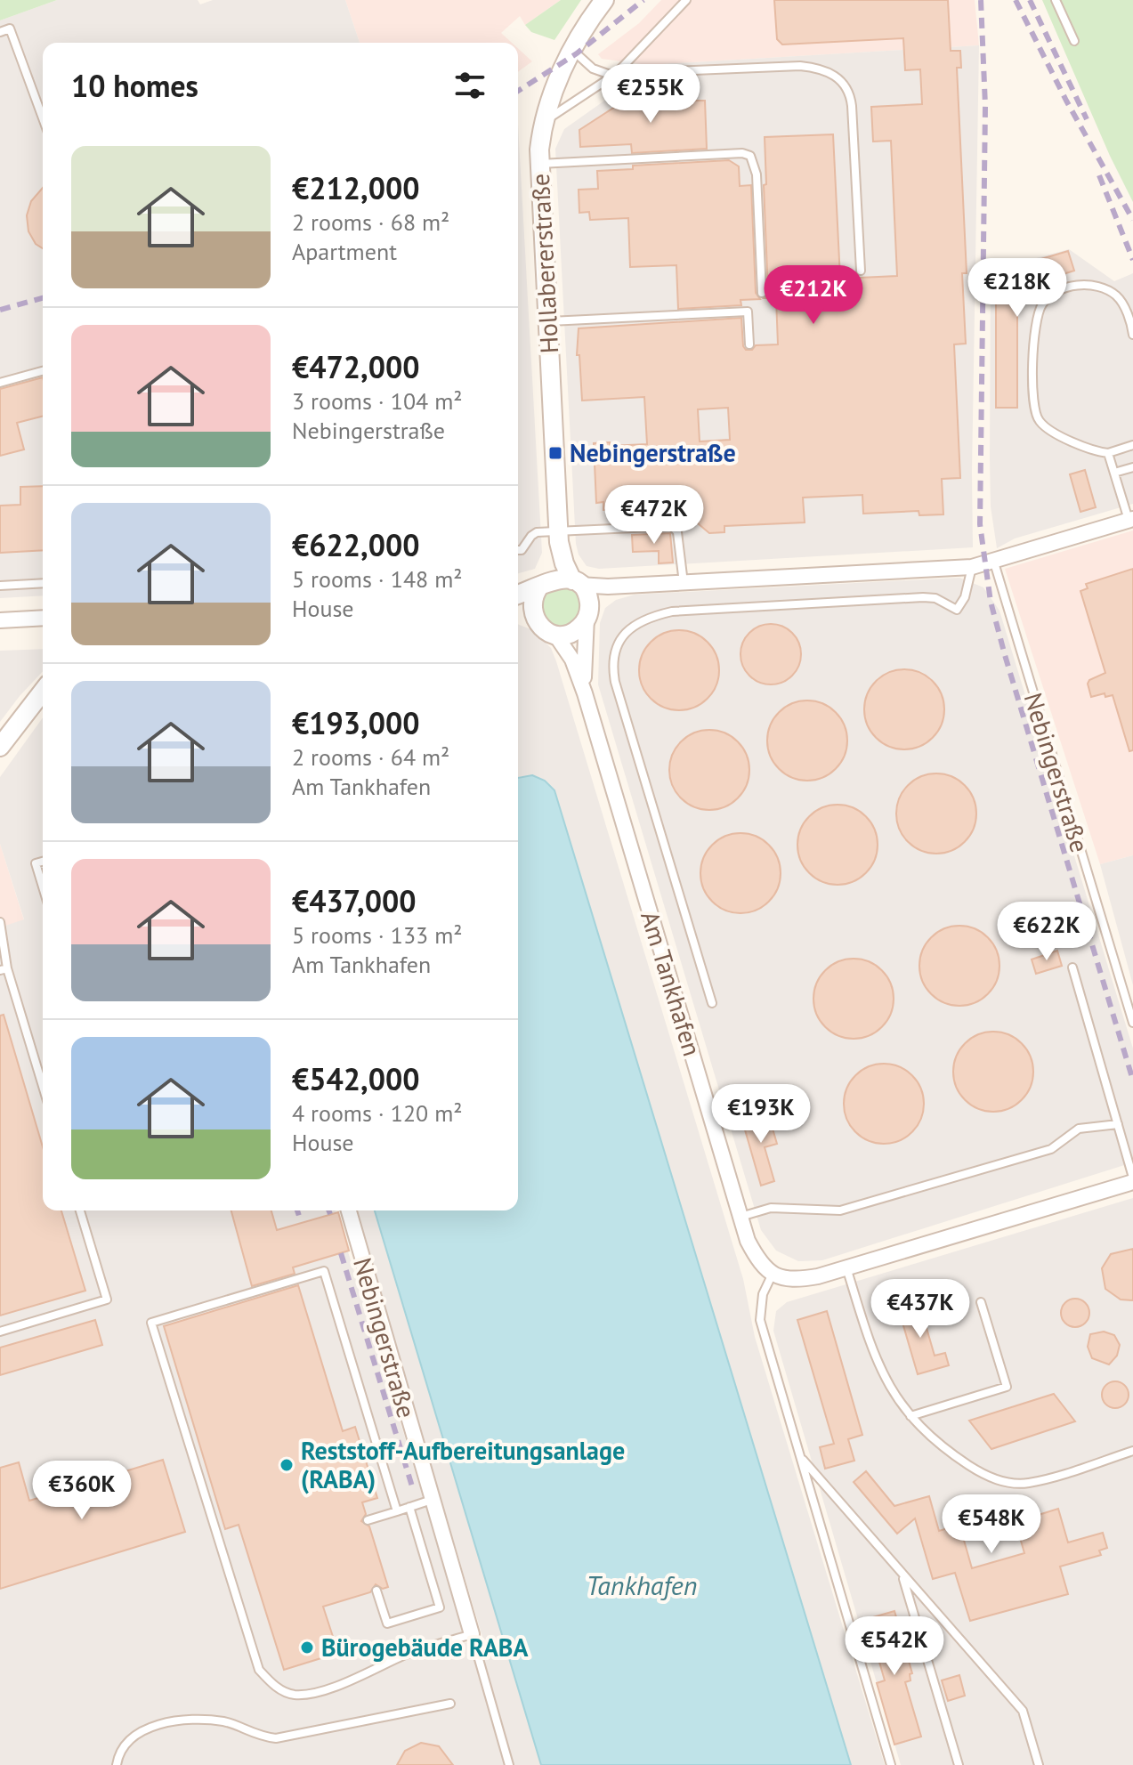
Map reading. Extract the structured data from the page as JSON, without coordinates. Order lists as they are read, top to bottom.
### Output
{
  "streets": {
    "street": ["Hollabererstraße", "Nebingerstraße", "Am Tankhafen"]
  },
  "crossings": [
    ["Hollabererstraße", "Am Tankhafen"]
  ],
  "water": ["Tankhafen"],
  "places": {
    "transit": ["Nebingerstraße"],
    "other": ["Reststoff-Aufbereitungsanlage (RABA)", "Bürogebäude RABA"]
  },
  "page": {
    "heading": "10 homes",
    "price": [
      "€255K",
      "€218K",
      "€212K",
      "€472K",
      "€622K",
      "€193K",
      "€437K",
      "€360K",
      "€548K",
      "€542K"
    ],
    "list": [
      {
        "name": "€212,000",
        "note": "2 rooms · 68 m² · Apartment"
      },
      {
        "name": "€472,000",
        "note": "3 rooms · 104 m² · Nebingerstraße"
      },
      {
        "name": "€622,000",
        "note": "5 rooms · 148 m² · House"
      },
      {
        "name": "€193,000",
        "note": "2 rooms · 64 m² · Am Tankhafen"
      },
      {
        "name": "€437,000",
        "note": "5 rooms · 133 m² · Am Tankhafen"
      },
      {
        "name": "€542,000",
        "note": "4 rooms · 120 m² · House"
      }
    ]
  }
}
